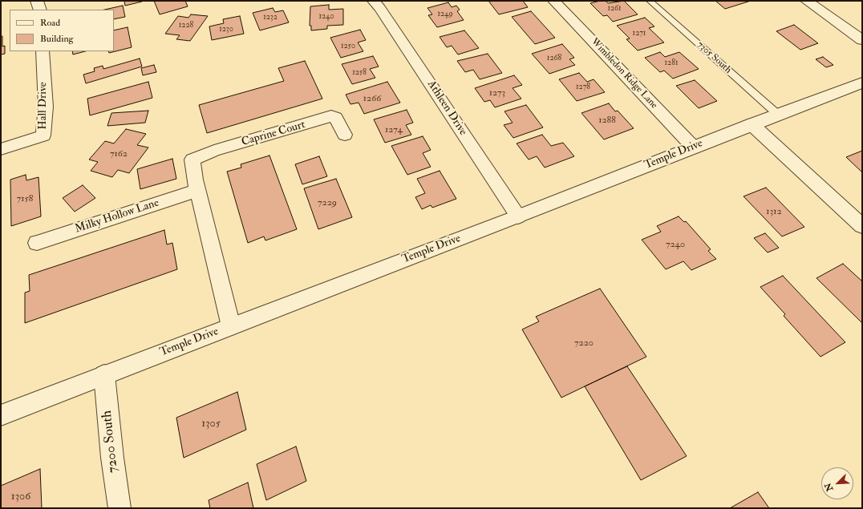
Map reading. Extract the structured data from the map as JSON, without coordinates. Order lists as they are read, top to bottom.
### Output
{
  "streets": {
    "street": [
      "Wimbledon Ridge Lane",
      "Hall Drive",
      "Athleen Drive",
      "Caprine Court",
      "Temple Drive",
      "Milky Hollow Lane",
      "7200 South"
    ],
    "lane": ["7305 South"]
  },
  "crossings": [
    ["7305 South", "Temple Drive"],
    ["Wimbledon Ridge Lane", "Temple Drive"],
    ["Athleen Drive", "Temple Drive"],
    ["Caprine Court", "Milky Hollow Lane"],
    ["Temple Drive", "7200 South"]
  ],
  "house_numbers": [
    "1261",
    "1249",
    "1240",
    "1232",
    "1228",
    "1230",
    "1271",
    "1250",
    "1268",
    "1281",
    "1258",
    "1278",
    "1273",
    "1266",
    "1288",
    "1274",
    "7162",
    "7158",
    "7229",
    "1312",
    "7240",
    "7220",
    "1305",
    "1306"
  ],
  "legend": ["Road", "Building"],
  "north": "bottom left"
}
